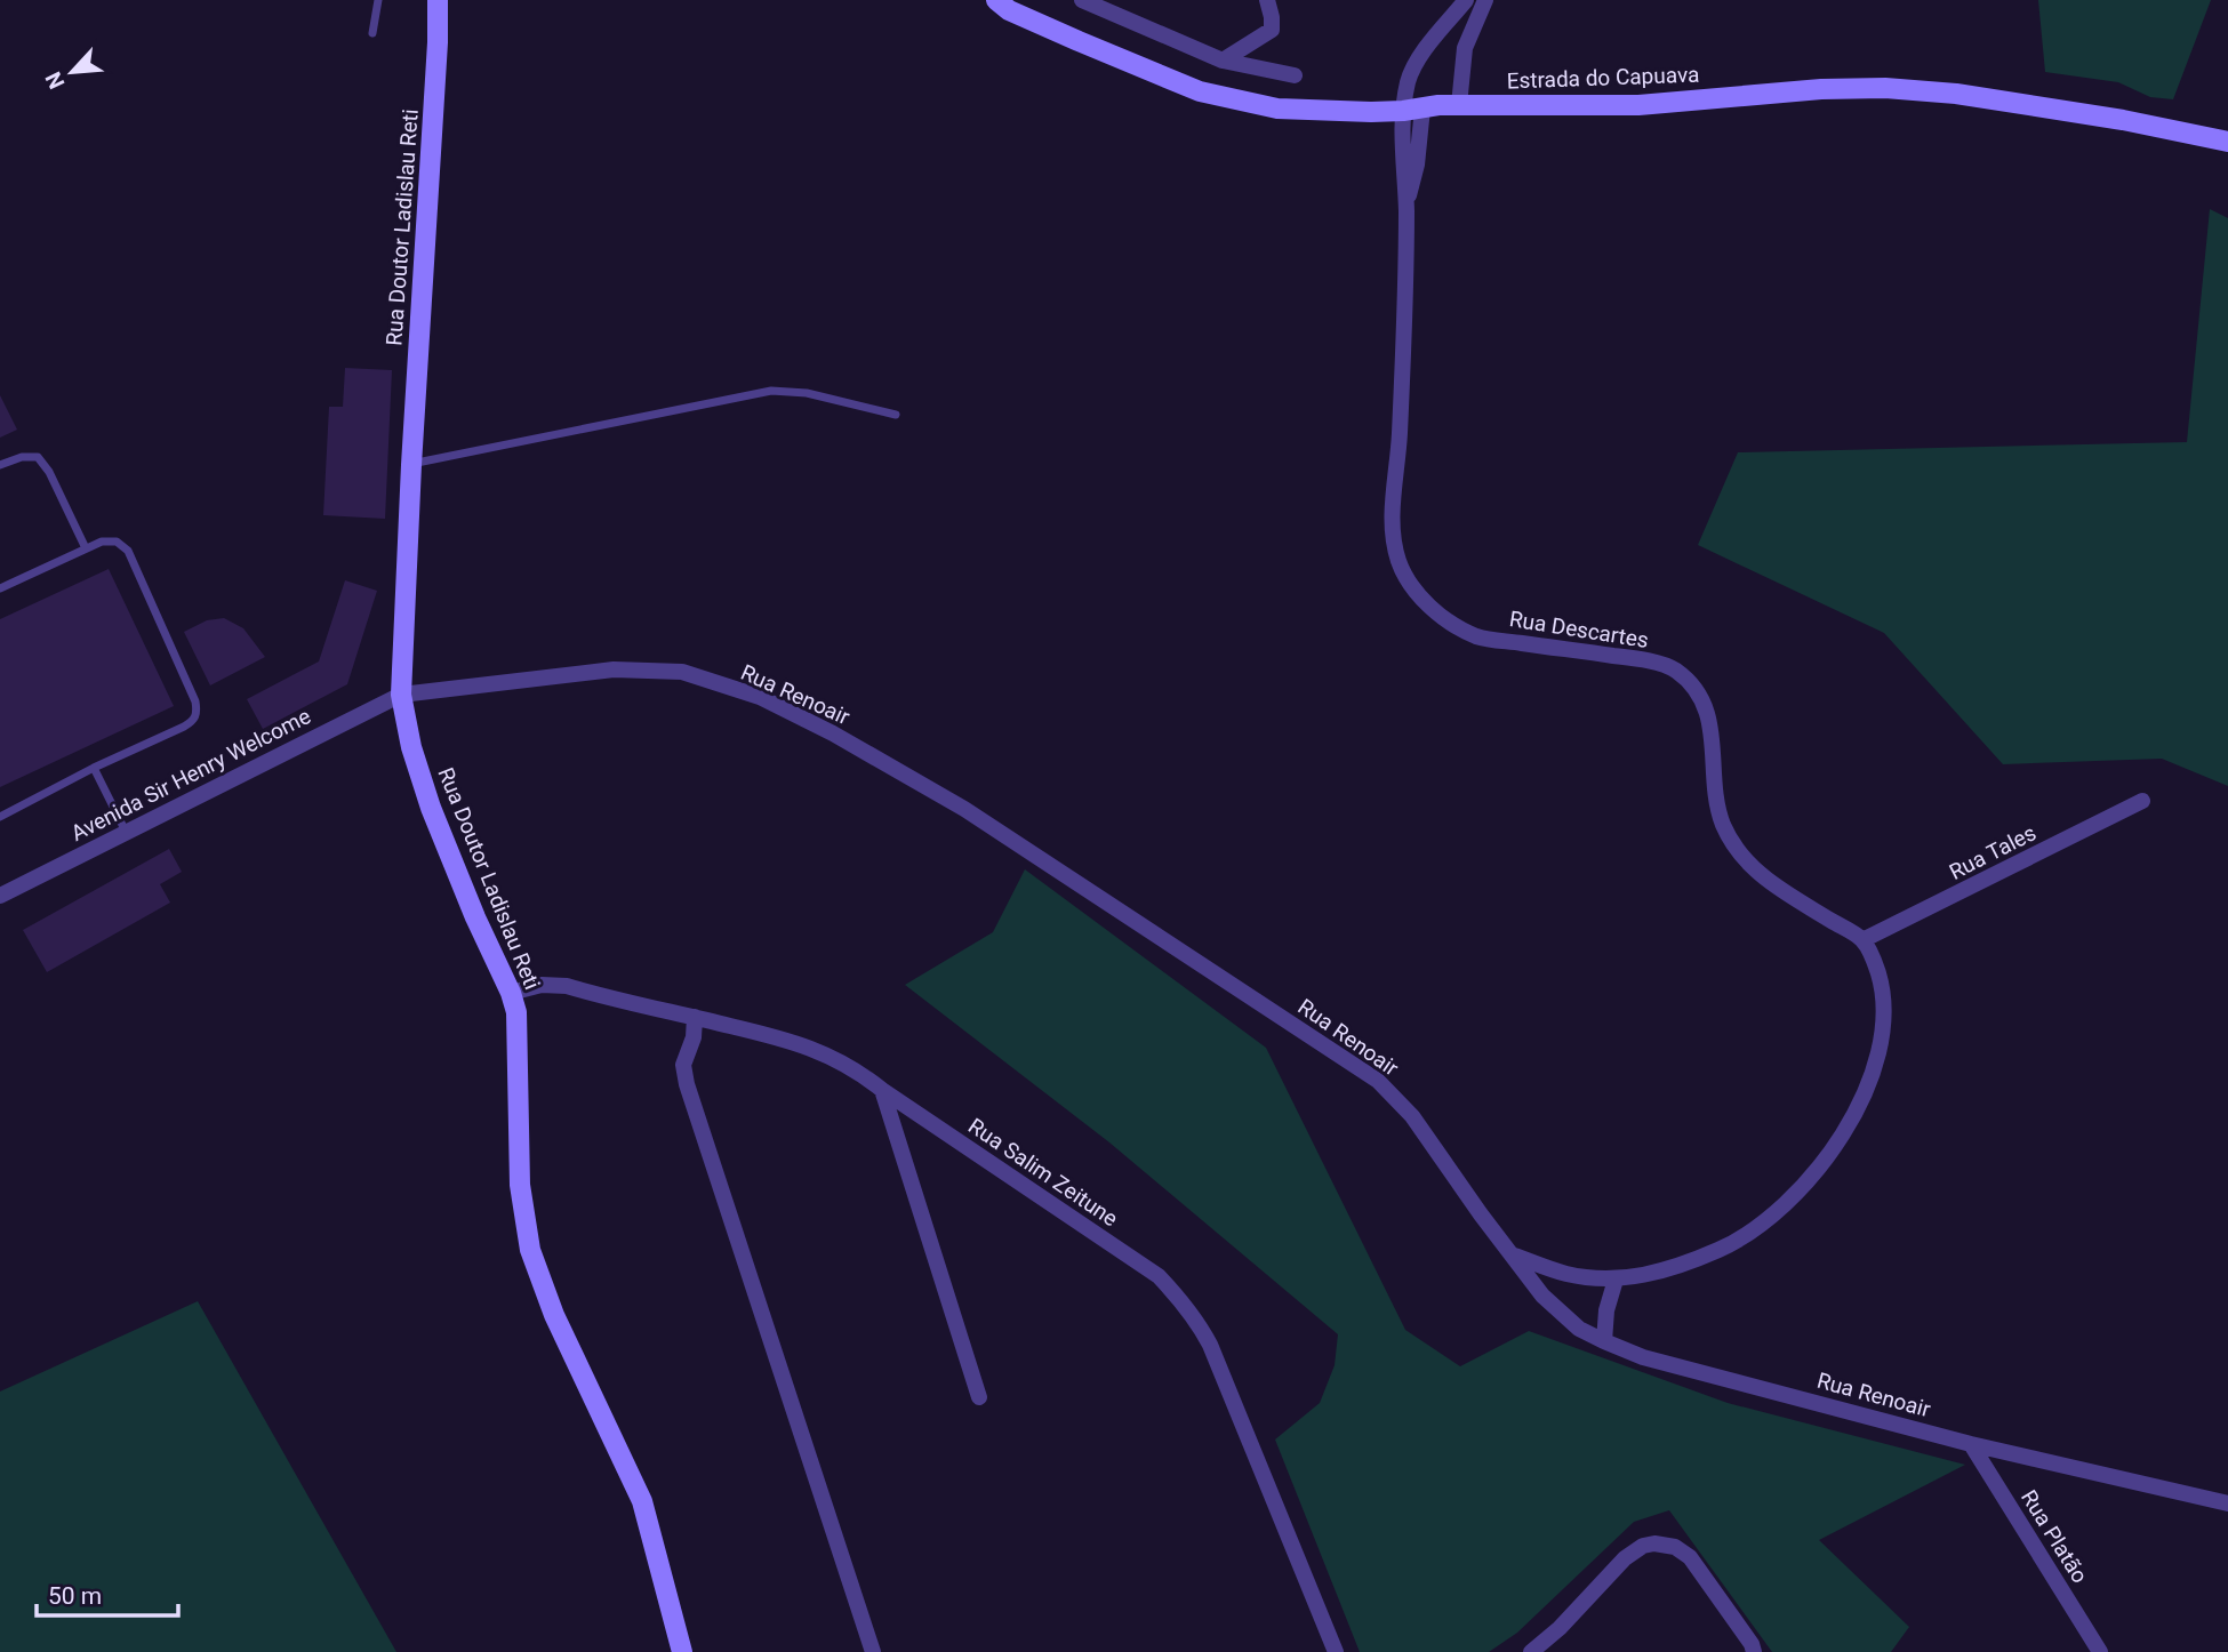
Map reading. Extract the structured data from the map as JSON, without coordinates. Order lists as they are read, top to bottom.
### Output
{
  "streets": {
    "street": [
      "Estrada do Capuava",
      "Rua Doutor Ladislau Reti",
      "Rua Descartes",
      "Rua Renoair",
      "Avenida Sir Henry Welcome",
      "Rua Tales",
      "Rua Salim Zeitune",
      "Rua Platão"
    ]
  },
  "crossings": [
    ["Estrada do Capuava", "Rua Descartes"],
    ["Rua Doutor Ladislau Reti", "Rua Renoair"],
    ["Rua Doutor Ladislau Reti", "Avenida Sir Henry Welcome"],
    ["Rua Doutor Ladislau Reti", "Rua Salim Zeitune"],
    ["Rua Descartes", "Rua Tales"],
    ["Rua Renoair", "Avenida Sir Henry Welcome"],
    ["Rua Renoair", "Rua Platão"]
  ],
  "scale_bar": "50 m",
  "north": "bottom left"
}
